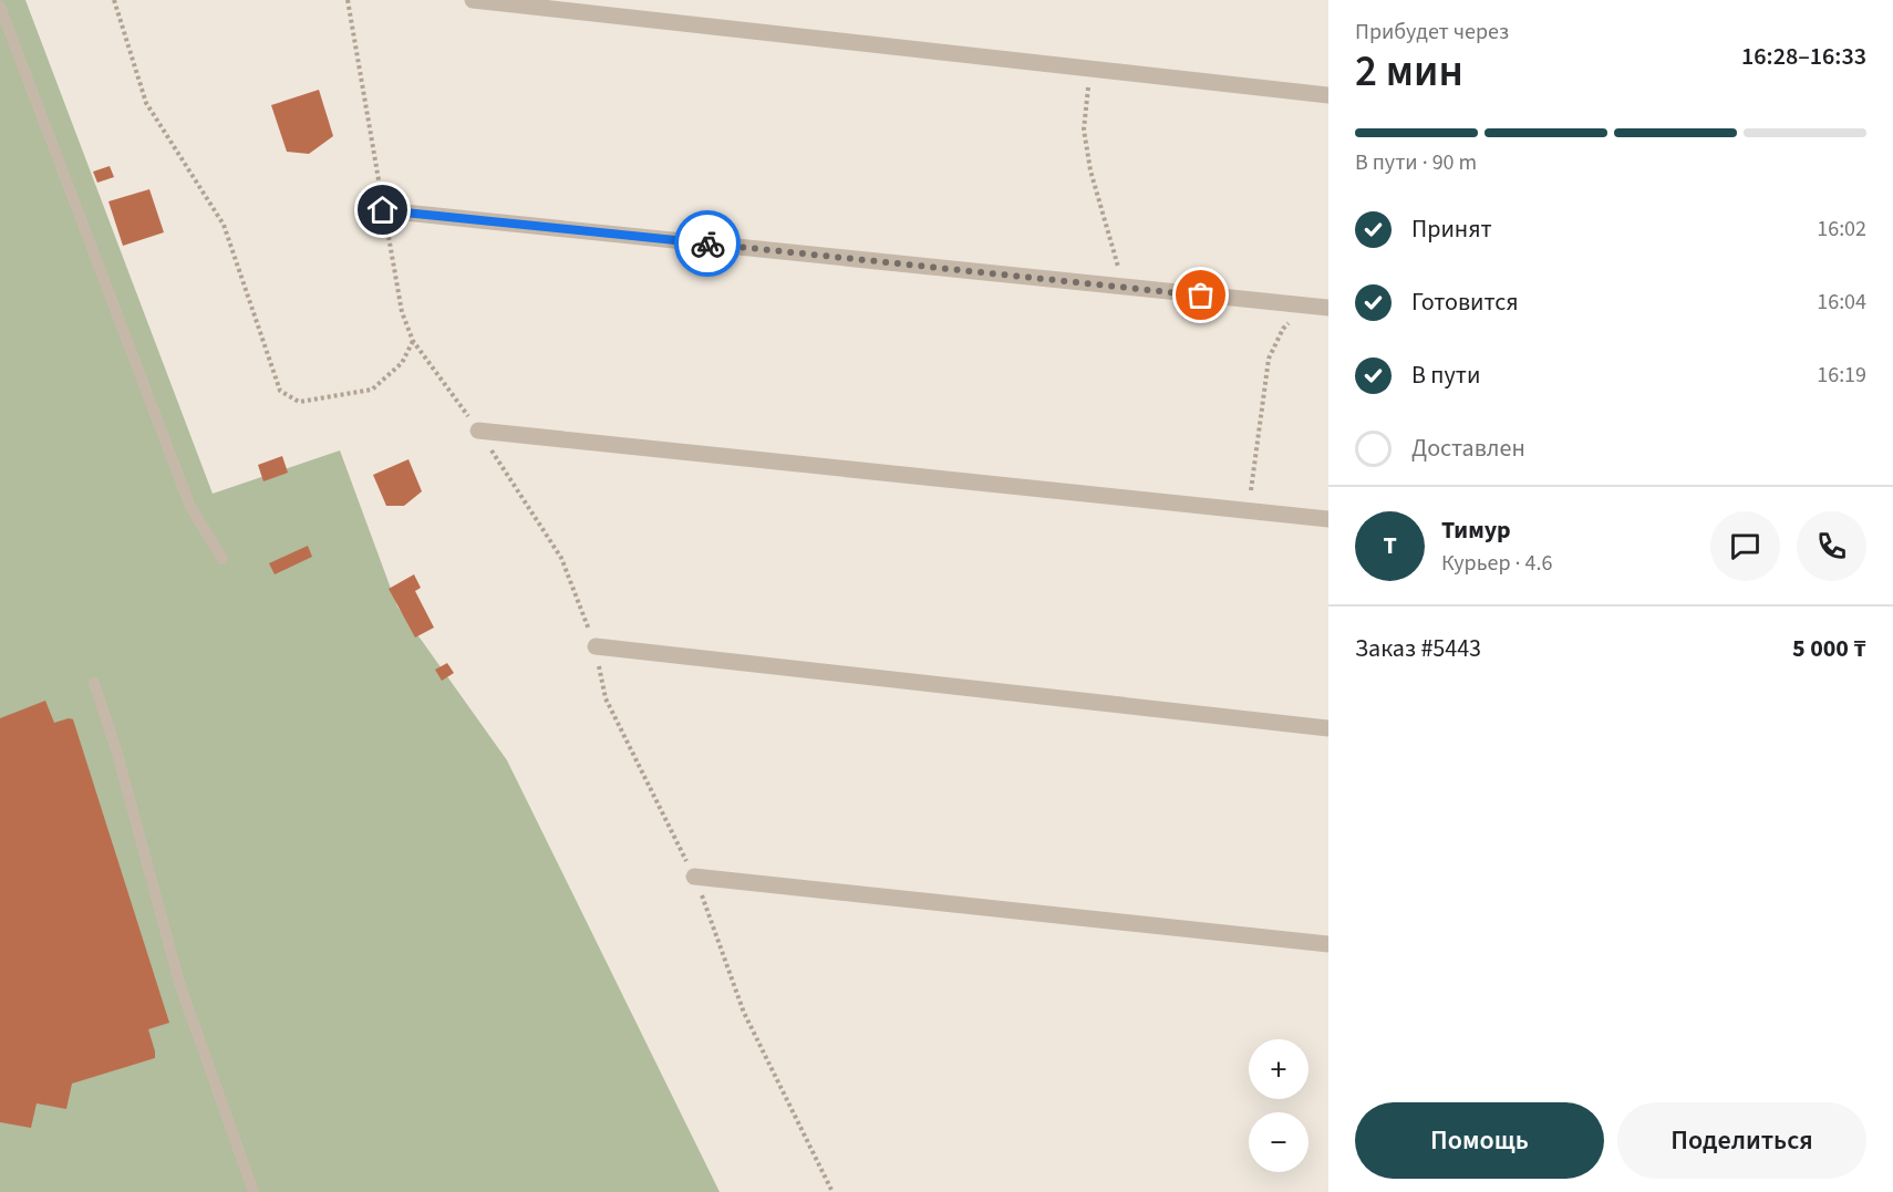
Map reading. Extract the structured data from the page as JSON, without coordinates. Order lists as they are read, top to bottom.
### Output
{
  "page": {
    "heading": ["2 мин", "Прибудет через", "16:28–16:33"],
    "panel": [
      "Тимур",
      "Курьер · 4.6",
      "Заказ #5443",
      "5 000 ₸"
    ],
    "bar": "В пути · 90 m",
    "list": [
      ["Принят", "16:02"],
      ["Готовится", "16:04"],
      ["В пути", "16:19"],
      "Доставлен"
    ],
    "round": "Т",
    "map_buttons": ["+", "−"],
    "buttons": ["Помощь", "Поделиться"]
  }
}
